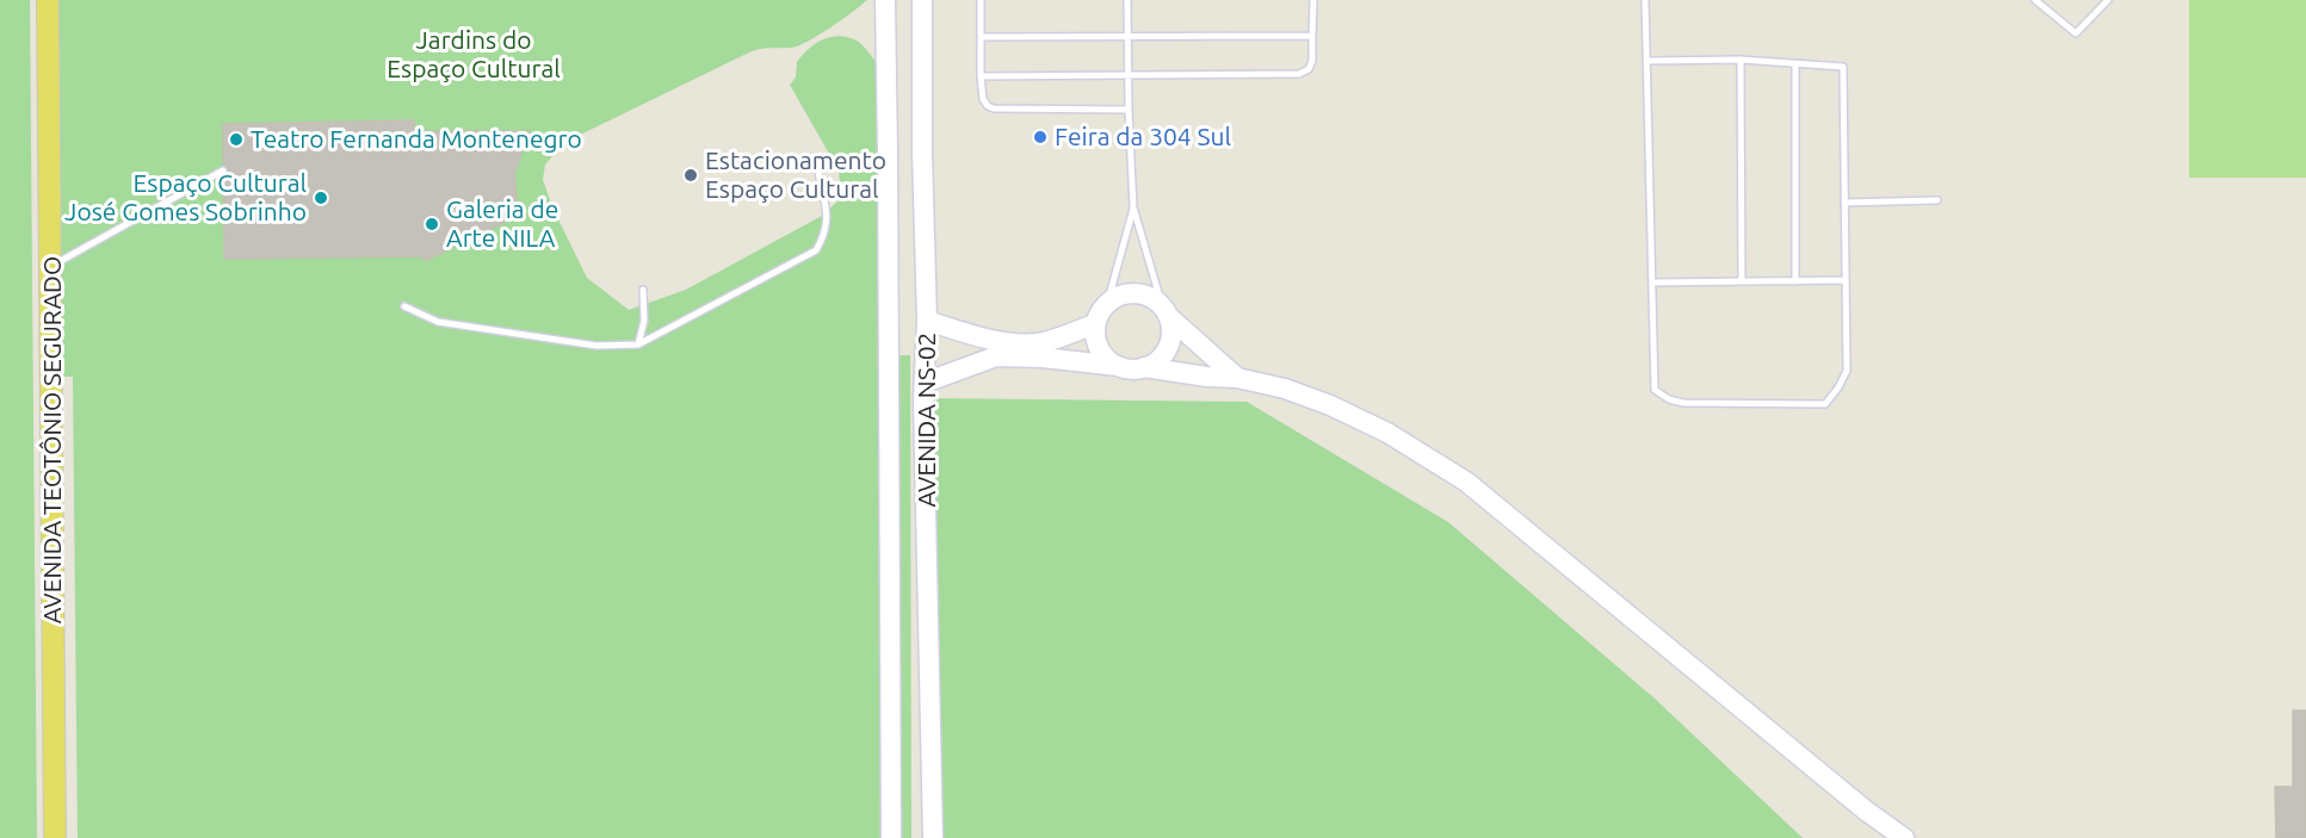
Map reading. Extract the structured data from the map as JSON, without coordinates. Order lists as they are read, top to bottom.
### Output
{
  "streets": {
    "main road": ["AVENIDA TEOTÔNIO SEGURADO"],
    "street": ["AVENIDA NS-02"]
  },
  "parks": ["Jardins do Espaço Cultural"],
  "places": [
    "Feira da 304 Sul",
    "Teatro Fernanda Montenegro",
    "Estacionamento Espaço Cultural",
    "Espaço Cultural José Gomes Sobrinho",
    "Galeria de Arte NILA"
  ]
}
